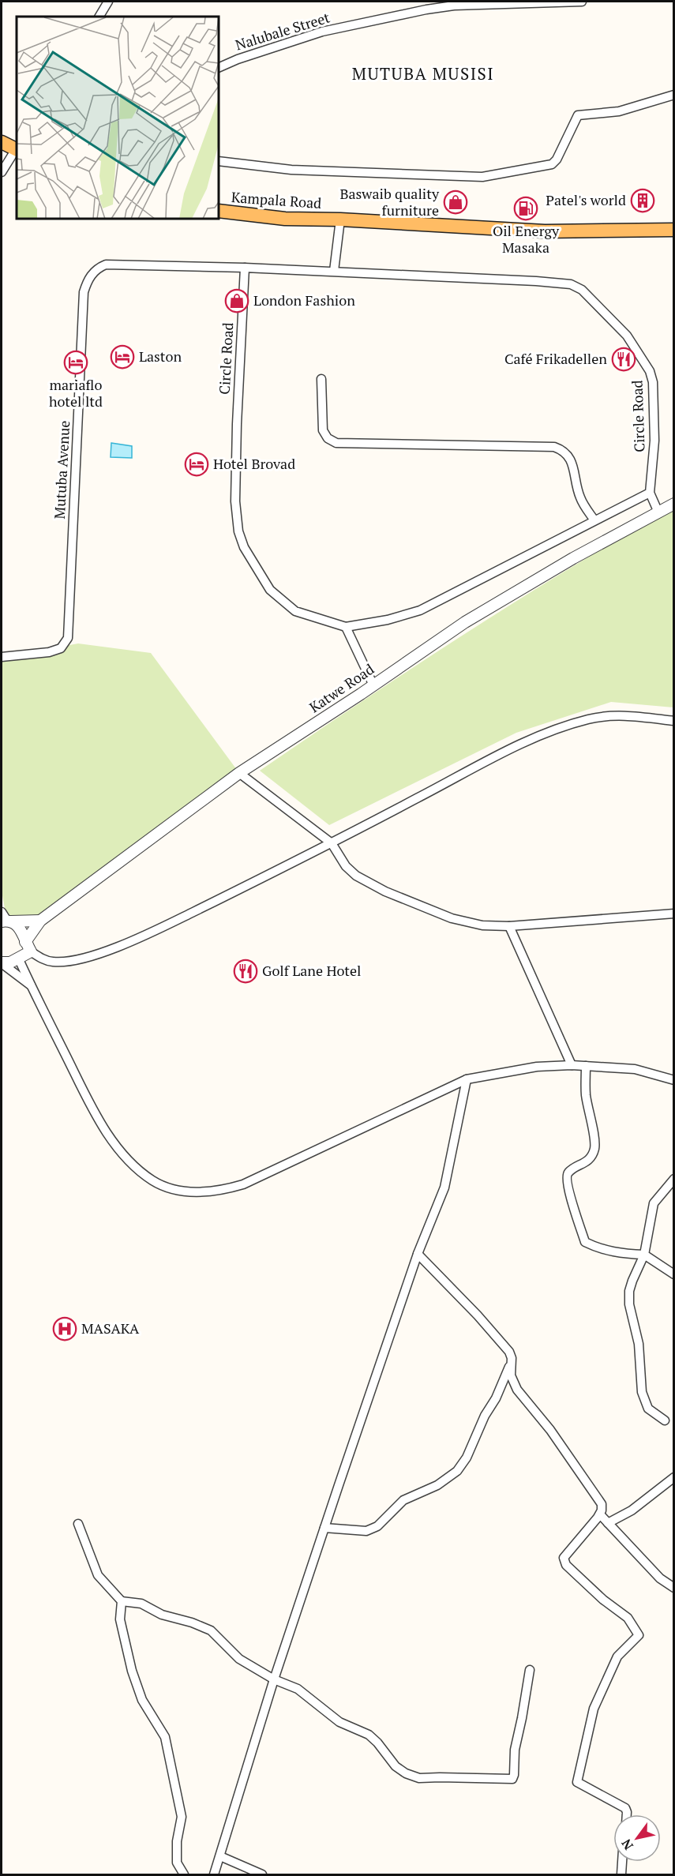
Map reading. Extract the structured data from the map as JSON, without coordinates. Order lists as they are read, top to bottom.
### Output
{
  "streets": {
    "main road": ["Kampala Road"],
    "street": [
      "Nalubale Street",
      "Circle Road",
      "Mutuba Avenue",
      "Katwe Road"
    ]
  },
  "crossings": [
    ["Circle Road", "Mutuba Avenue"],
    ["Circle Road", "Katwe Road"]
  ],
  "districts": ["MUTUBA MUSISI"],
  "places": {
    "building": ["Patel's world"],
    "shop": ["Baswaib quality furniture", "London Fashion"],
    "fuel station": ["Oil Energy Masaka"],
    "hotel": ["Laston", "mariaflo hotel ltd", "Hotel Brovad"],
    "restaurant": ["Café Frikadellen", "Golf Lane Hotel"],
    "hospital": ["MASAKA"]
  },
  "north": "bottom left"
}
